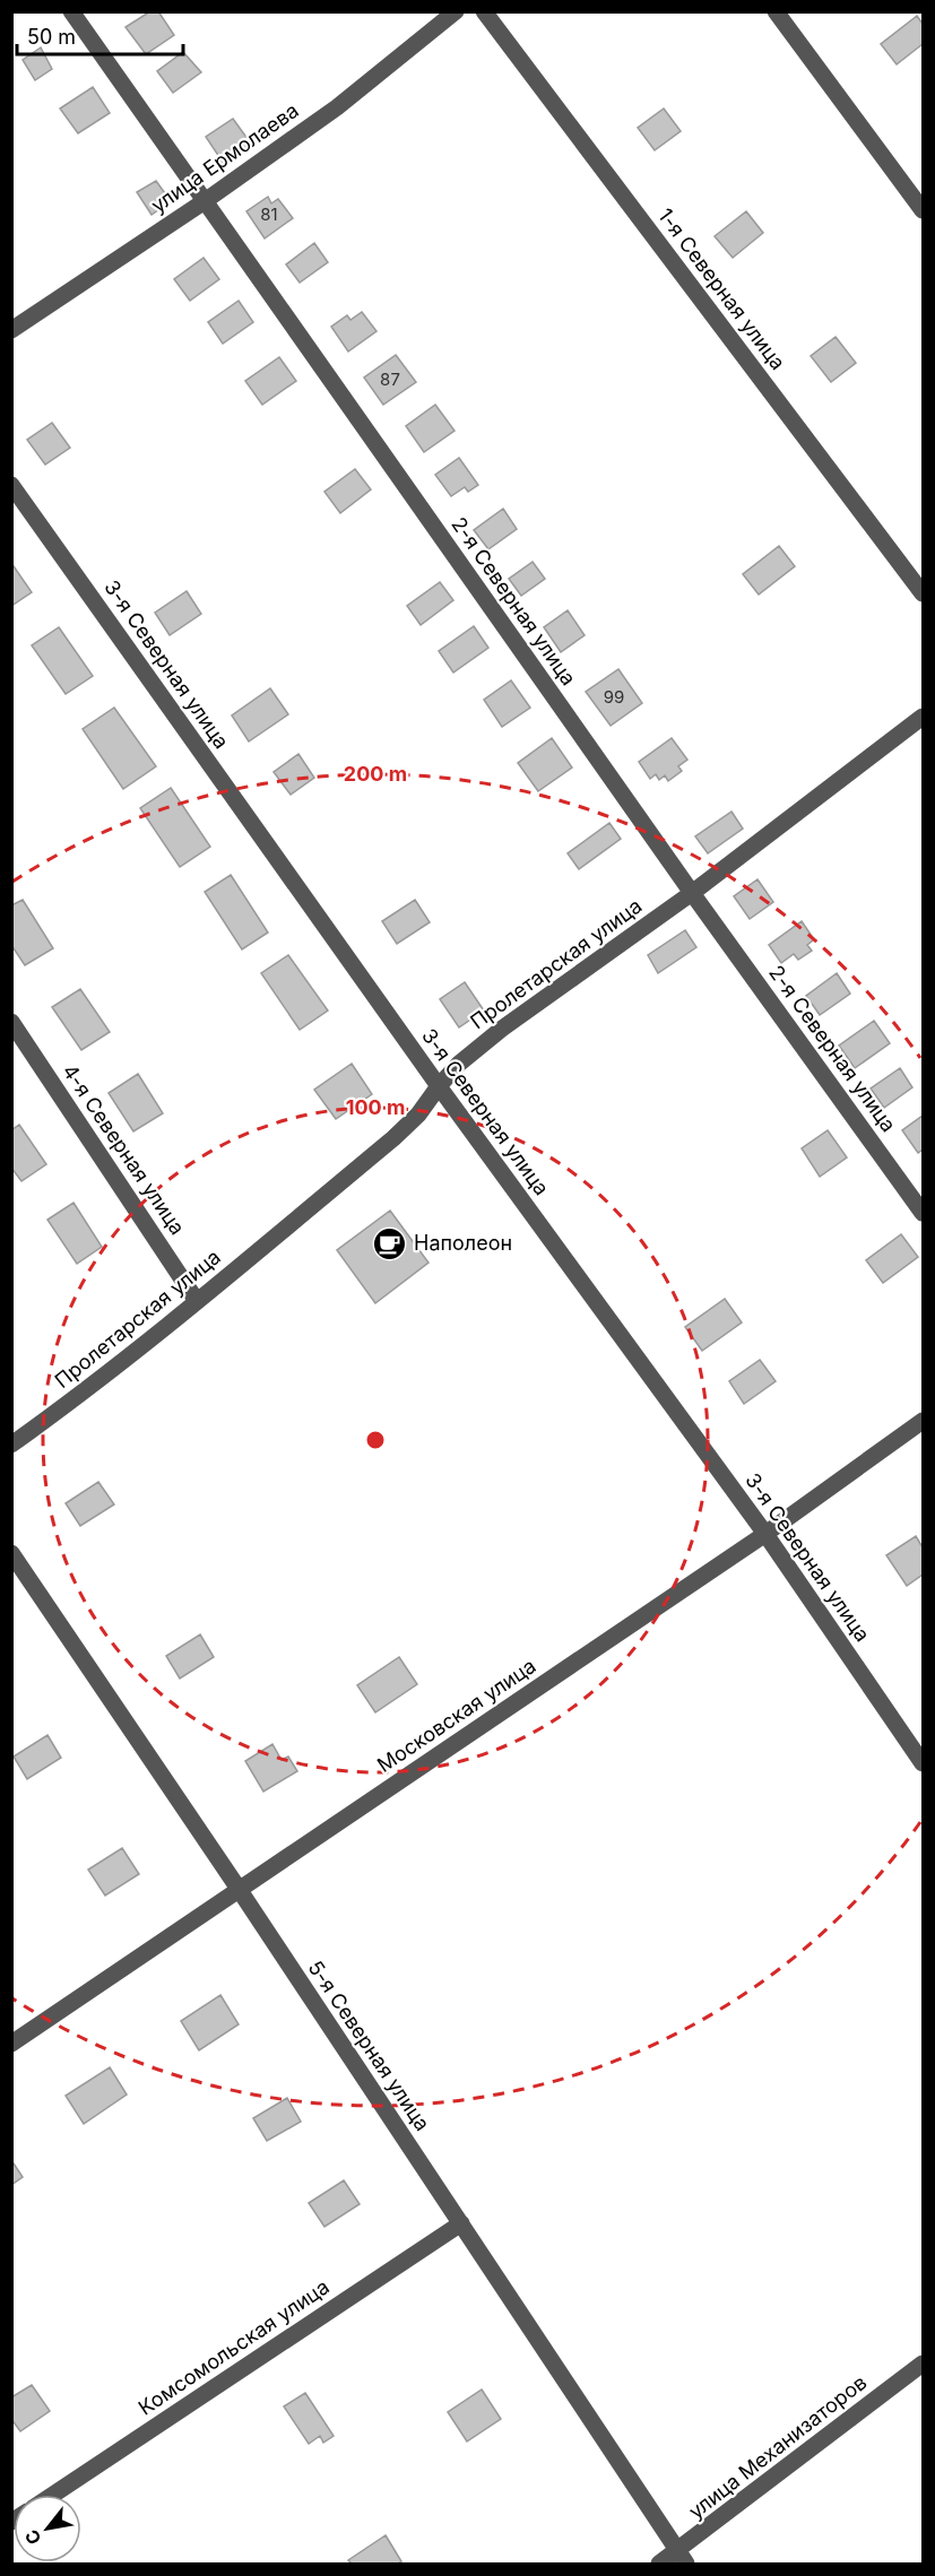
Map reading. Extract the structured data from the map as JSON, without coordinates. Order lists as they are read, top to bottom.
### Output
{
  "streets": {
    "street": [
      "улица Ермолаева",
      "1-я Северная улица",
      "2-я Северная улица",
      "3-я Северная улица",
      "Пролетарская улица",
      "4-я Северная улица",
      "Московская улица",
      "5-я Северная улица",
      "Комсомольская улица",
      "улица Механизаторов"
    ]
  },
  "crossings": [
    ["улица Ермолаева", "2-я Северная улица"],
    ["2-я Северная улица", "Пролетарская улица"],
    ["3-я Северная улица", "Пролетарская улица"],
    ["3-я Северная улица", "Московская улица"],
    ["Пролетарская улица", "4-я Северная улица"],
    ["Московская улица", "5-я Северная улица"],
    ["5-я Северная улица", "Комсомольская улица"],
    ["5-я Северная улица", "улица Механизаторов"]
  ],
  "places": {
    "cafe": ["Наполеон"]
  },
  "house_numbers": ["81", "87", "99"],
  "scale_bar": "50 m",
  "north": "bottom left",
  "rings": ["200 m", "100 m"]
}
